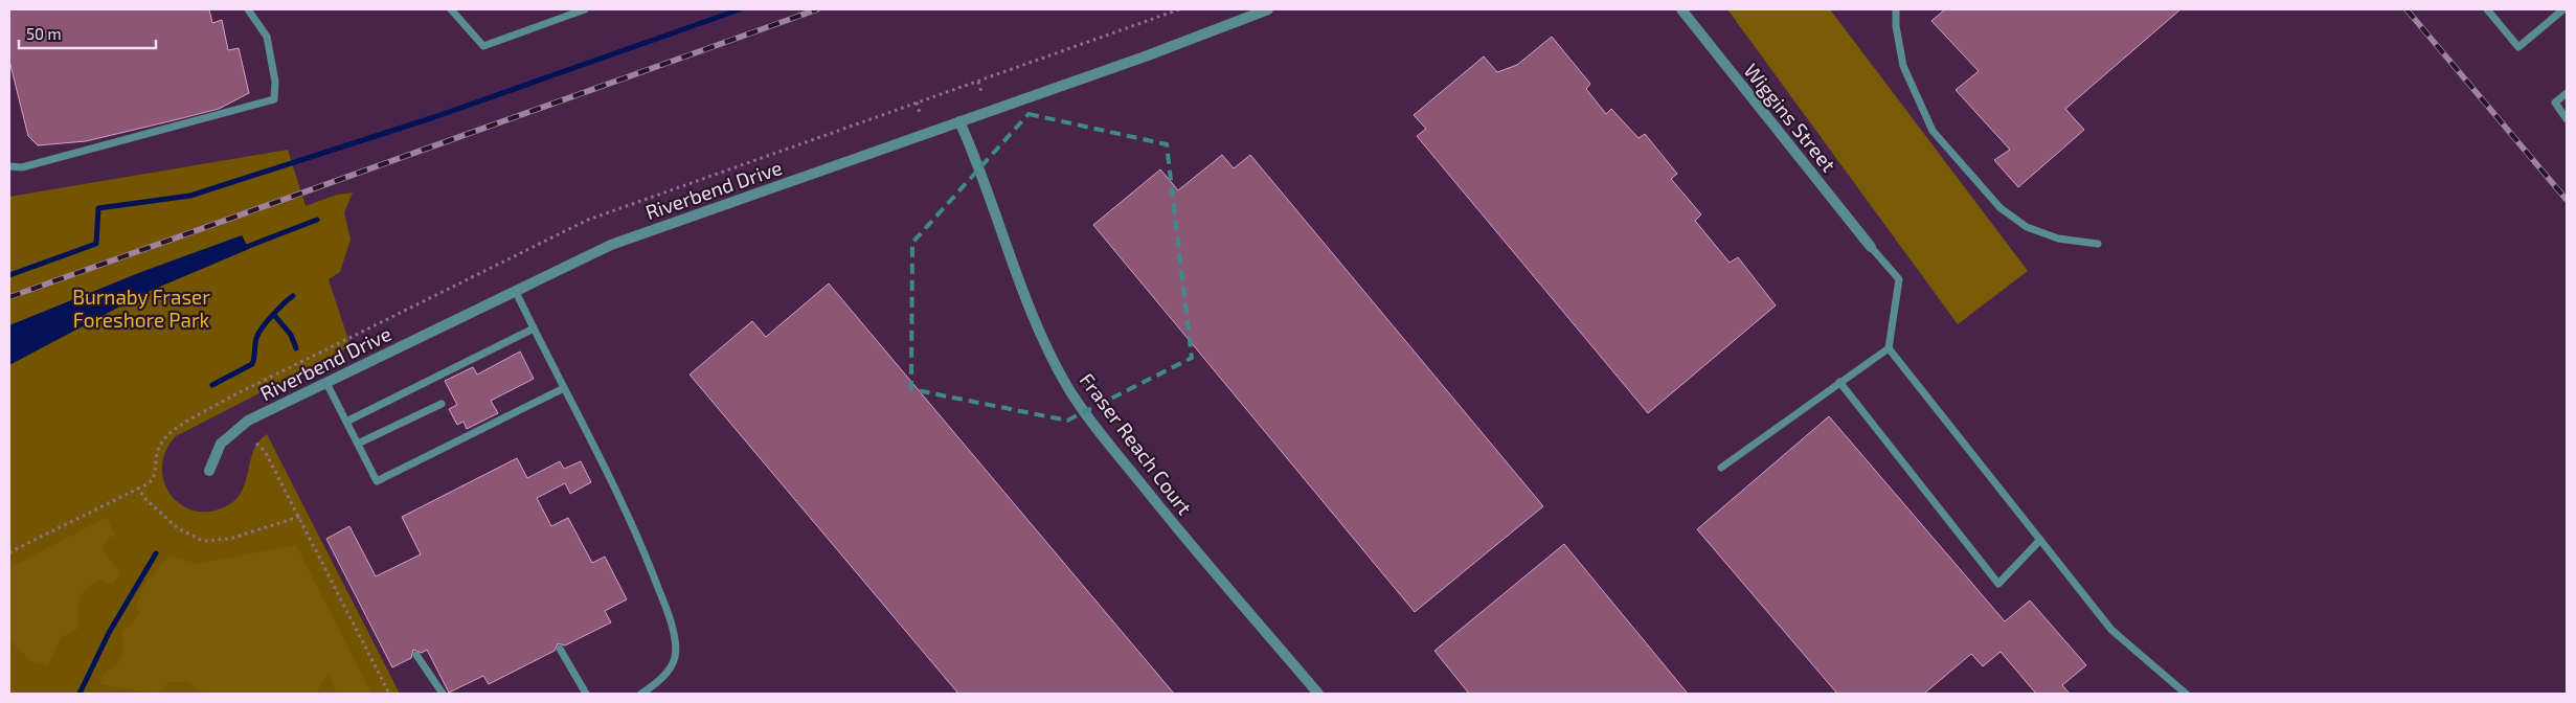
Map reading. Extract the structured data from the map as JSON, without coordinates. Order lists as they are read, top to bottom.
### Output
{
  "streets": {
    "street": ["Wiggins Street", "Riverbend Drive", "Fraser Reach Court"]
  },
  "crossings": [
    ["Riverbend Drive", "Fraser Reach Court"]
  ],
  "parks": ["Burnaby Fraser Foreshore Park"],
  "scale_bar": "50 m"
}
